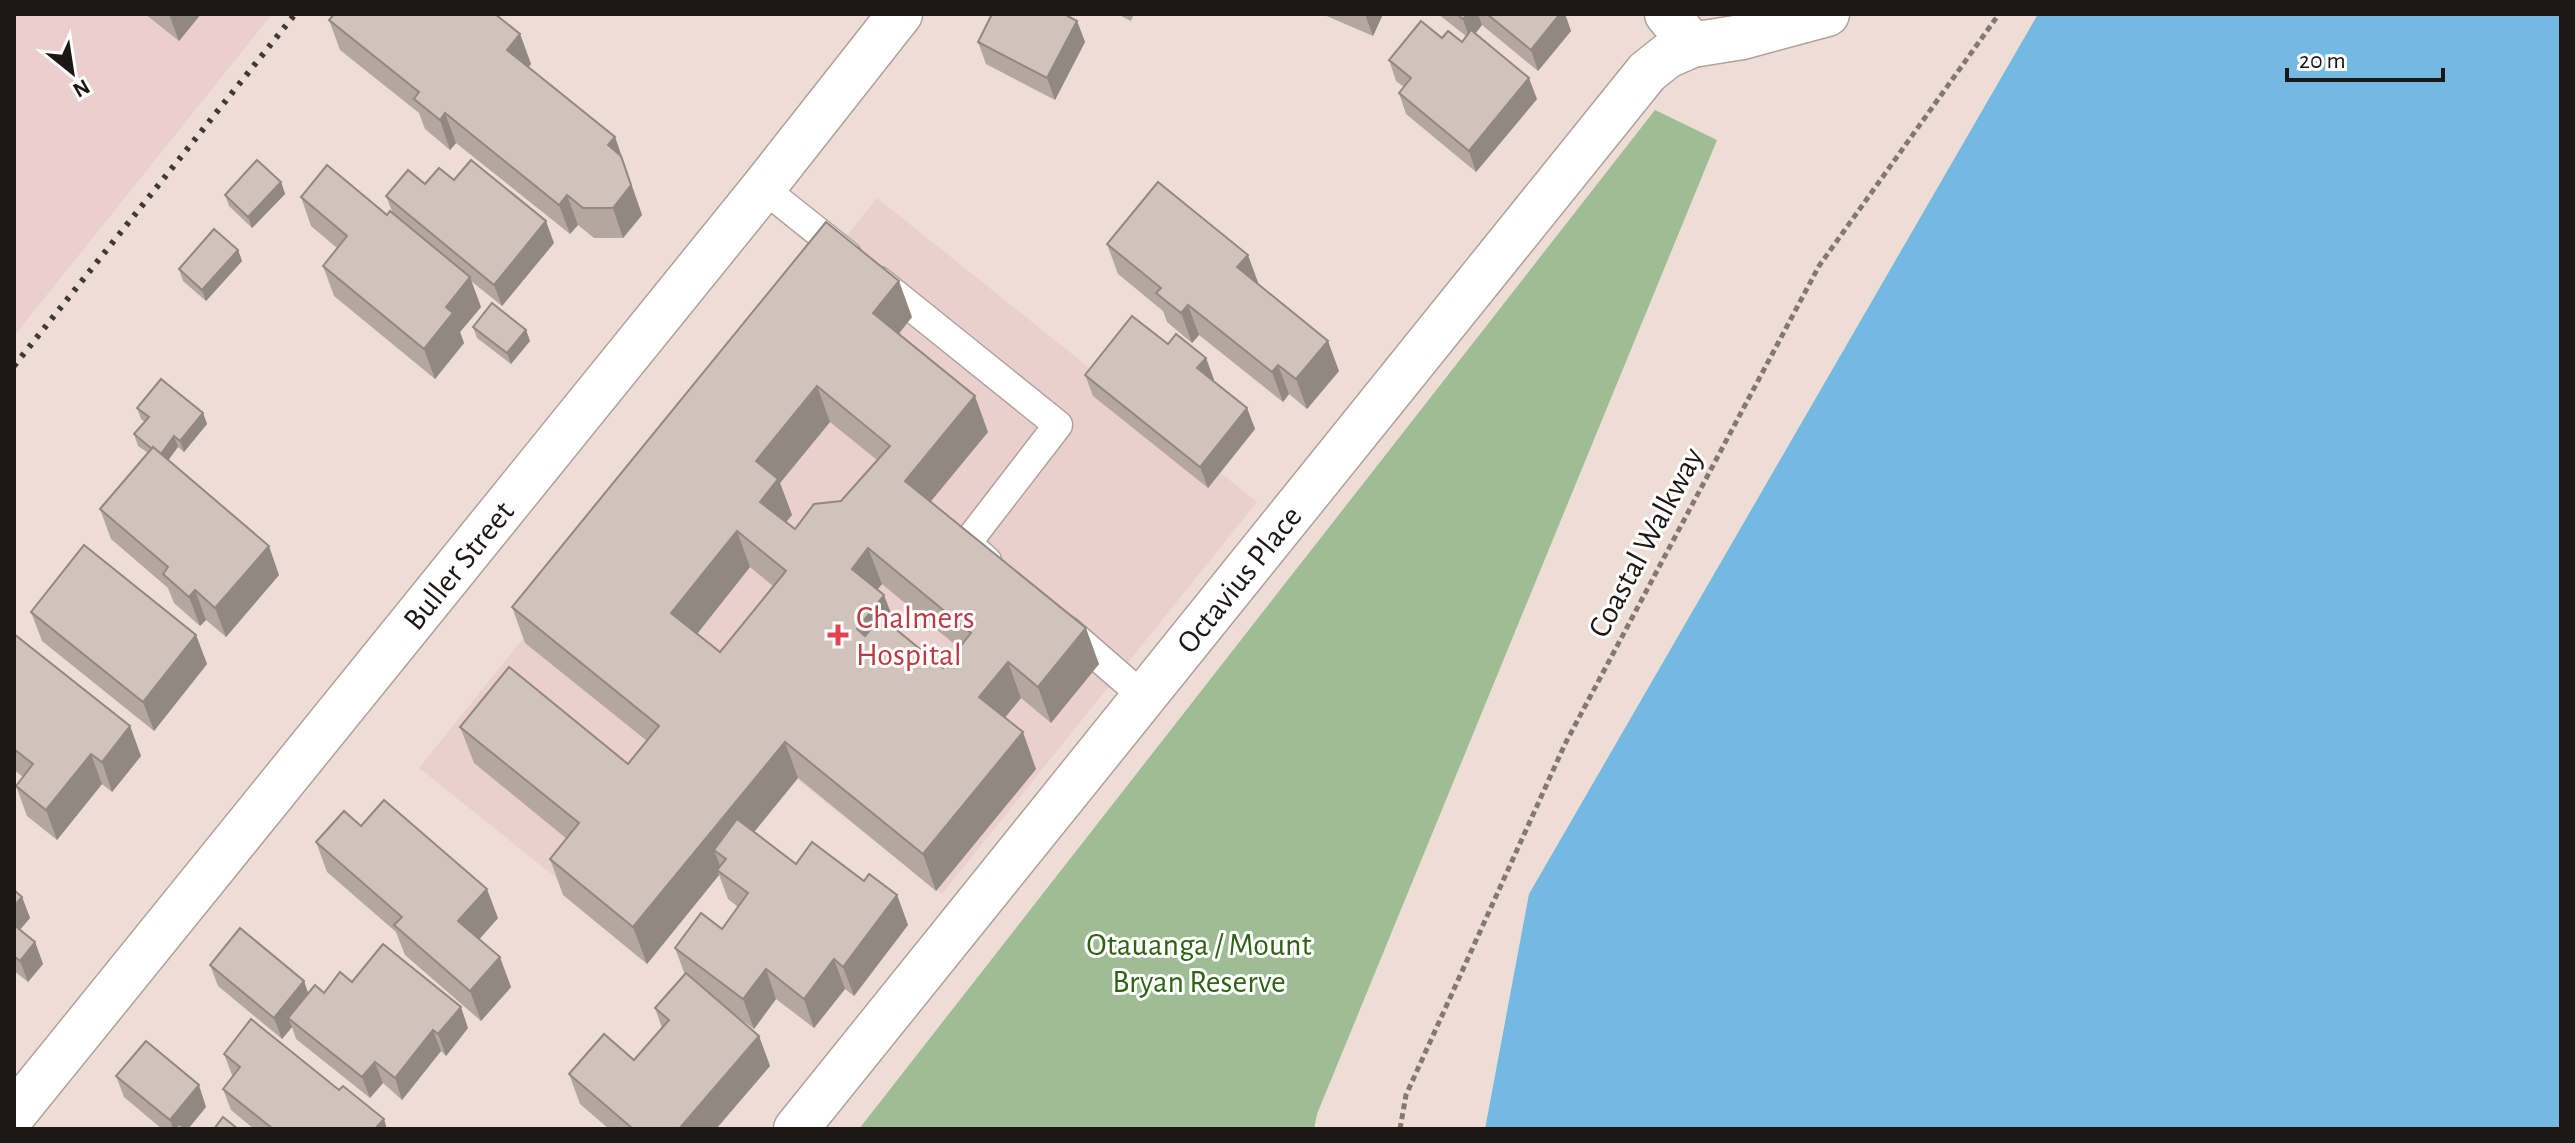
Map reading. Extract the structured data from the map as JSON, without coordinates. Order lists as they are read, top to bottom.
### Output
{
  "streets": {
    "street": ["Buller Street", "Octavius Place"],
    "path": ["Coastal Walkway"]
  },
  "parks": ["Otauanga / Mount Bryan Reserve"],
  "places": {
    "health": ["Chalmers Hospital"]
  },
  "scale_bar": "20 m",
  "north": "bottom right"
}
